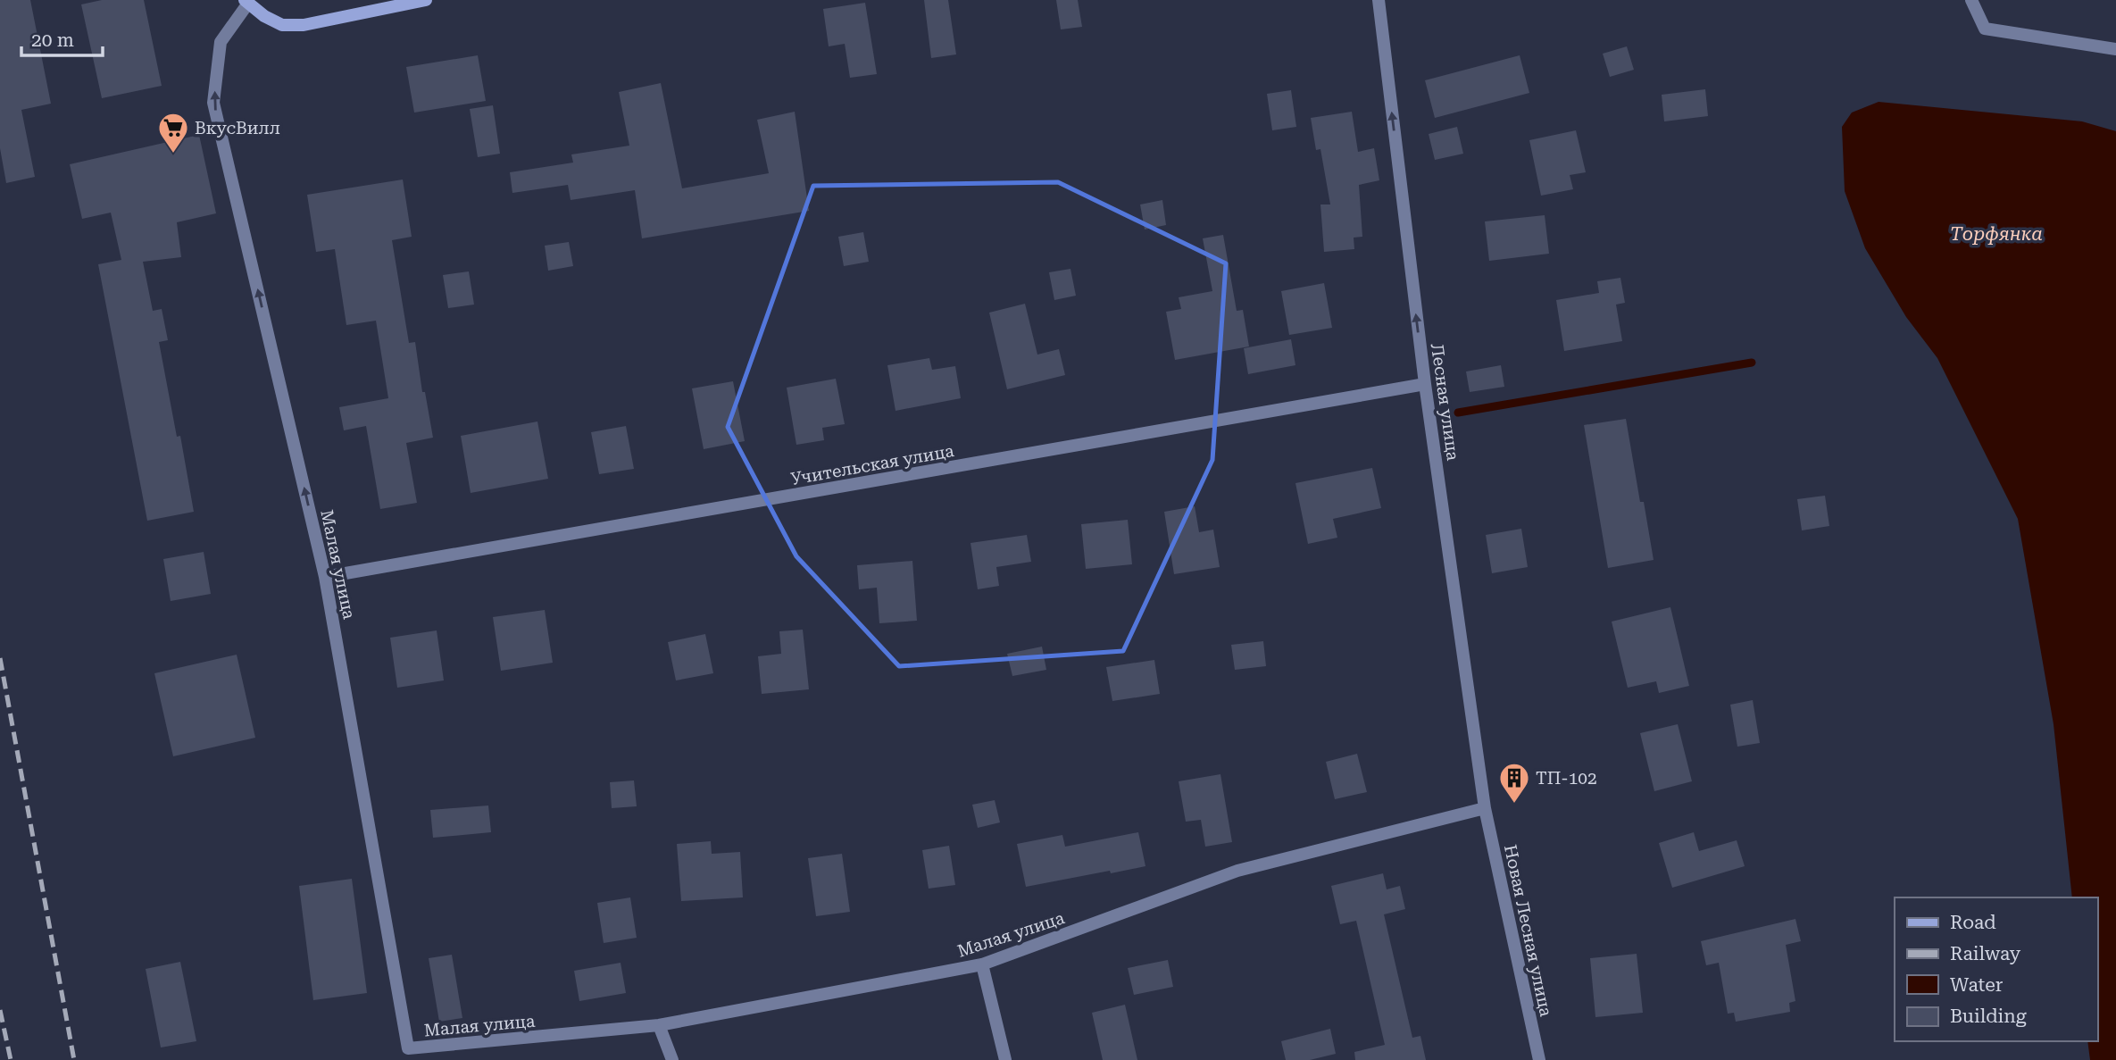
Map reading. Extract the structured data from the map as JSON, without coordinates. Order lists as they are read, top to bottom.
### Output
{
  "streets": {
    "street": [
      "Лесная улица",
      "Учительская улица",
      "Малая улица",
      "Новая Лесная улица"
    ]
  },
  "crossings": [
    ["Лесная улица", "Учительская улица"],
    ["Лесная улица", "Малая улица"],
    ["Лесная улица", "Новая Лесная улица"],
    ["Учительская улица", "Малая улица"],
    ["Малая улица", "Новая Лесная улица"]
  ],
  "one_way": ["Лесная улица"],
  "water": ["Торфянка"],
  "places": {
    "supermarket": ["ВкусВилл"],
    "building": ["ТП-102"]
  },
  "legend": [
    "Road",
    "Railway",
    "Water",
    "Building"
  ],
  "scale_bar": "20 m"
}
